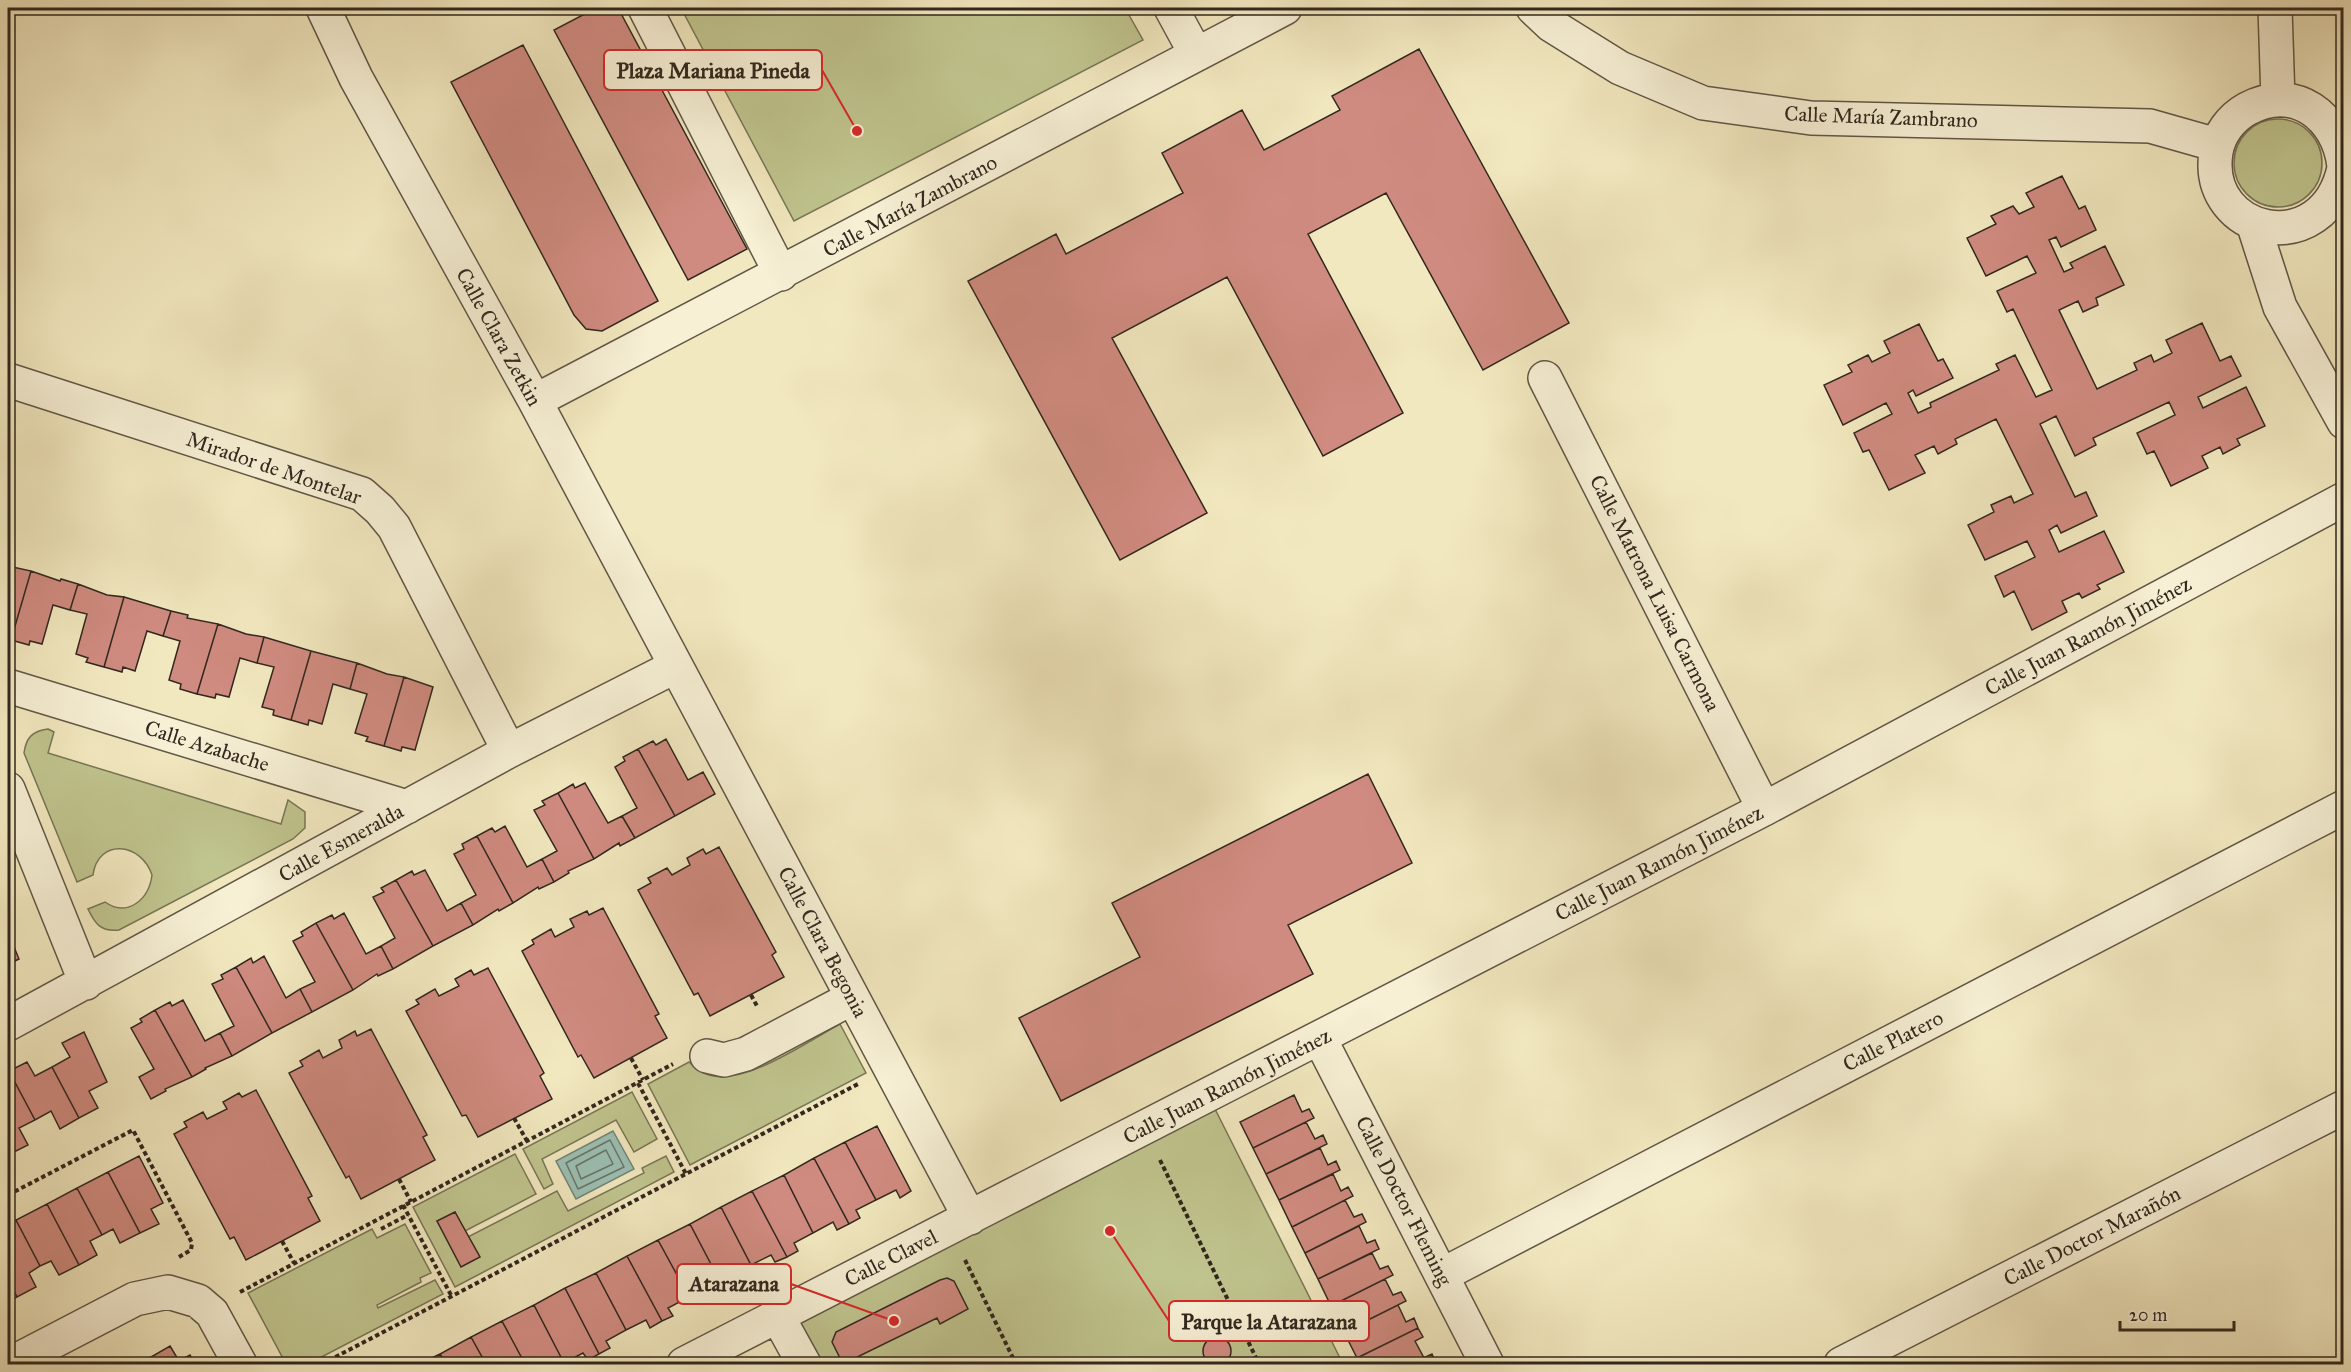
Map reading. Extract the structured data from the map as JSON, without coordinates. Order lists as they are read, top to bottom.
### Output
{
  "streets": {
    "street": [
      "Calle María Zambrano",
      "Calle Clara Zetkin",
      "Mirador de Montelar",
      "Calle Matrona Luisa Carmona",
      "Calle Juan Ramón Jiménez",
      "Calle Azabache",
      "Calle Esmeralda",
      "Calle Clara Begonia",
      "Calle Platero",
      "Calle Doctor Fleming",
      "Calle Doctor Marañón",
      "Calle Clavel"
    ]
  },
  "crossings": [
    ["Calle María Zambrano", "Calle Clara Zetkin"],
    ["Calle Clara Zetkin", "Calle Esmeralda"],
    ["Calle Clara Zetkin", "Calle Clara Begonia"],
    ["Mirador de Montelar", "Calle Esmeralda"],
    ["Calle Matrona Luisa Carmona", "Calle Juan Ramón Jiménez"],
    ["Calle Juan Ramón Jiménez", "Calle Clara Begonia"],
    ["Calle Juan Ramón Jiménez", "Calle Doctor Fleming"],
    ["Calle Juan Ramón Jiménez", "Calle Clavel"],
    ["Calle Azabache", "Calle Esmeralda"],
    ["Calle Esmeralda", "Calle Clara Begonia"],
    ["Calle Clara Begonia", "Calle Clavel"],
    ["Calle Platero", "Calle Doctor Fleming"]
  ],
  "places": ["Plaza Mariana Pineda", "Parque la Atarazana", "Atarazana"],
  "scale_bar": "20 m"
}
